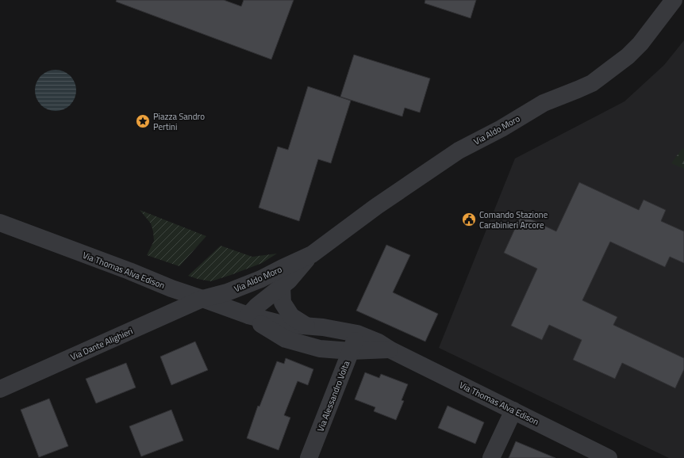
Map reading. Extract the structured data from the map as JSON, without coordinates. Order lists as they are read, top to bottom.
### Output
{
  "streets": {
    "street": [
      "Via Aldo Moro",
      "Via Thomas Alva Edison",
      "Via Dante Alighieri",
      "Via Alessandro Volta"
    ]
  },
  "crossings": [
    ["Via Aldo Moro", "Via Thomas Alva Edison"],
    ["Via Aldo Moro", "Via Dante Alighieri"],
    ["Via Thomas Alva Edison", "Via Dante Alighieri"],
    ["Via Thomas Alva Edison", "Via Alessandro Volta"]
  ],
  "places": {
    "place": ["Piazza Sandro Pertini"],
    "public building": ["Comando Stazione Carabinieri Arcore"]
  }
}
